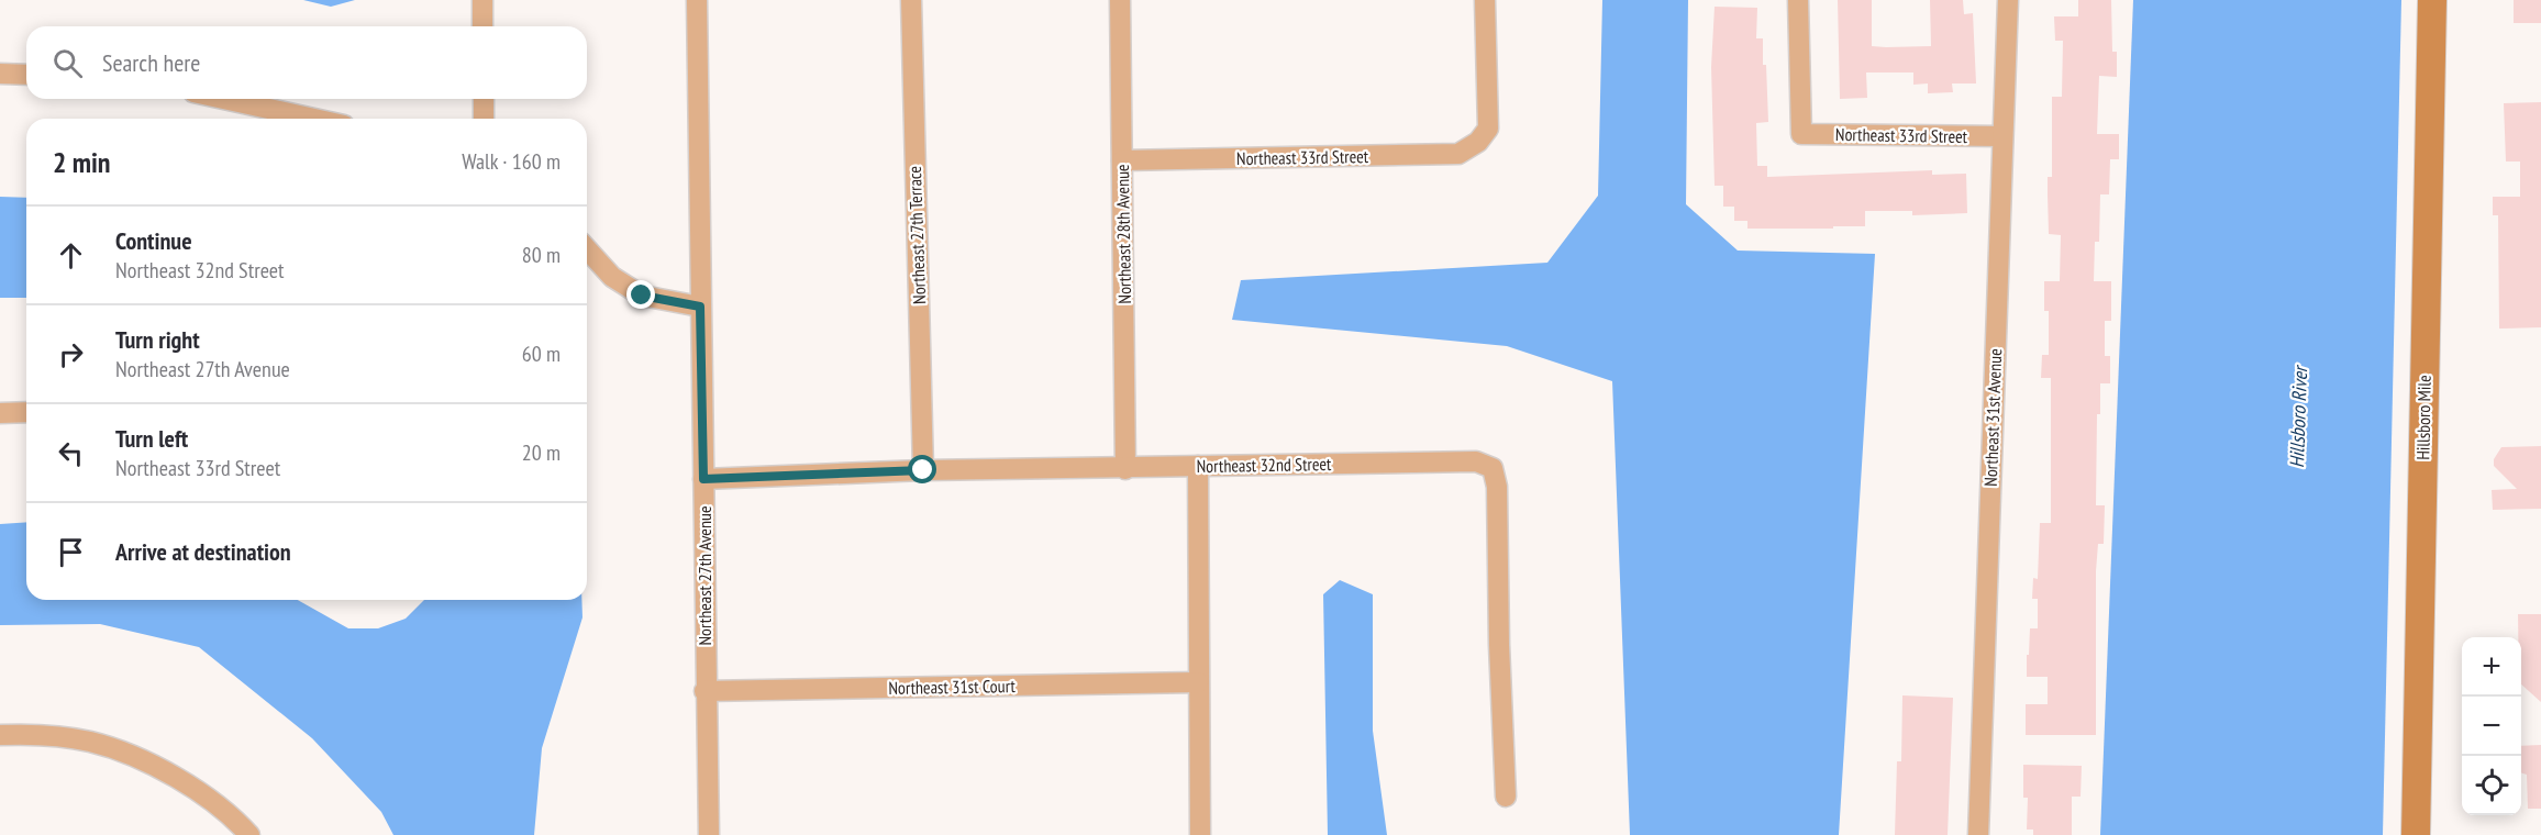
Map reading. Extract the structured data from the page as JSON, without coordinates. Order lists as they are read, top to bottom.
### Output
{
  "streets": {
    "main road": ["Hillsboro Mile"],
    "street": [
      "Northeast 33rd Street",
      "Northeast 28th Avenue",
      "Northeast 27th Terrace",
      "Northeast 31st Avenue",
      "Northeast 32nd Street",
      "Northeast 27th Avenue",
      "Northeast 31st Court"
    ]
  },
  "crossings": [
    ["Northeast 33rd Street", "Northeast 28th Avenue"],
    ["Northeast 33rd Street", "Northeast 31st Avenue"],
    ["Northeast 28th Avenue", "Northeast 32nd Street"],
    ["Northeast 27th Terrace", "Northeast 32nd Street"],
    ["Northeast 32nd Street", "Northeast 27th Avenue"],
    ["Northeast 27th Avenue", "Northeast 31st Court"]
  ],
  "water": ["Hillsboro River"],
  "page": {
    "search": "Search here",
    "heading": ["2 min", "Walk · 160 m"],
    "list": [
      ["Continue", "Northeast 32nd Street", "80 m"],
      ["Turn right", "Northeast 27th Avenue", "60 m"],
      ["Turn left", "Northeast 33rd Street", "20 m"],
      "Arrive at destination"
    ],
    "map_buttons": ["+", "−"]
  }
}
